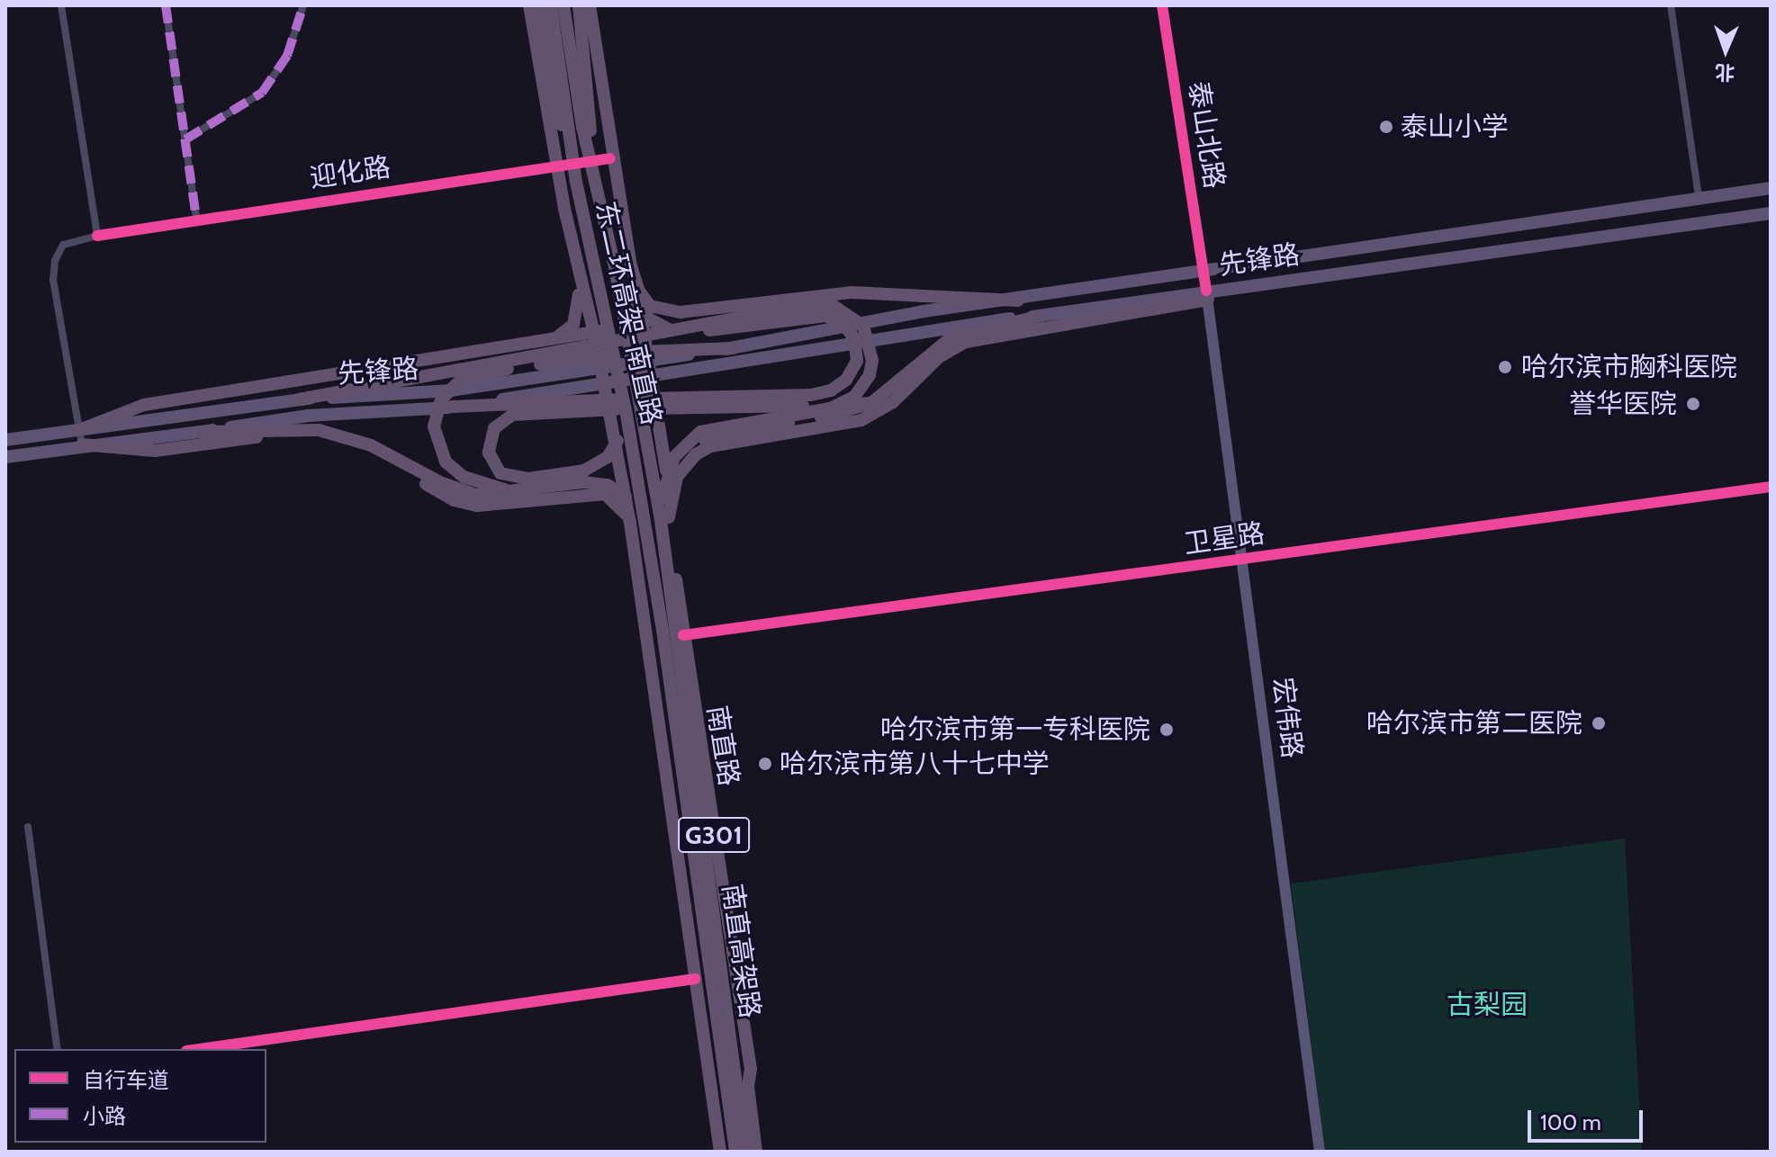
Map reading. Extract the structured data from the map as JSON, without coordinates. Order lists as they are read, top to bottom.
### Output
{
  "streets": {
    "highway": [
      "东二环高架-南直路",
      "南直路",
      "G301",
      "南直高架路"
    ],
    "main road": ["先锋路", "宏伟路"],
    "street": ["泰山北路", "迎化路", "卫星路"]
  },
  "crossings": [
    ["泰山北路", "先锋路"],
    ["泰山北路", "宏伟路"],
    ["迎化路", "先锋路"],
    ["迎化路", "G301"],
    ["先锋路", "宏伟路"],
    ["东二环高架-南直路", "卫星路"],
    ["东二环高架-南直路", "南直路"],
    ["东二环高架-南直路", "南直高架路"],
    ["卫星路", "宏伟路"],
    ["卫星路", "南直路"],
    ["卫星路", "南直高架路"],
    ["南直路", "南直高架路"]
  ],
  "parks": ["古梨园"],
  "places": [
    "泰山小学",
    "哈尔滨市胸科医院",
    "誉华医院",
    "哈尔滨市第二医院",
    "哈尔滨市第一专科医院",
    "哈尔滨市第八十七中学"
  ],
  "legend": ["自行车道", "小路"],
  "scale_bar": "100 m",
  "north": "bottom"
}
